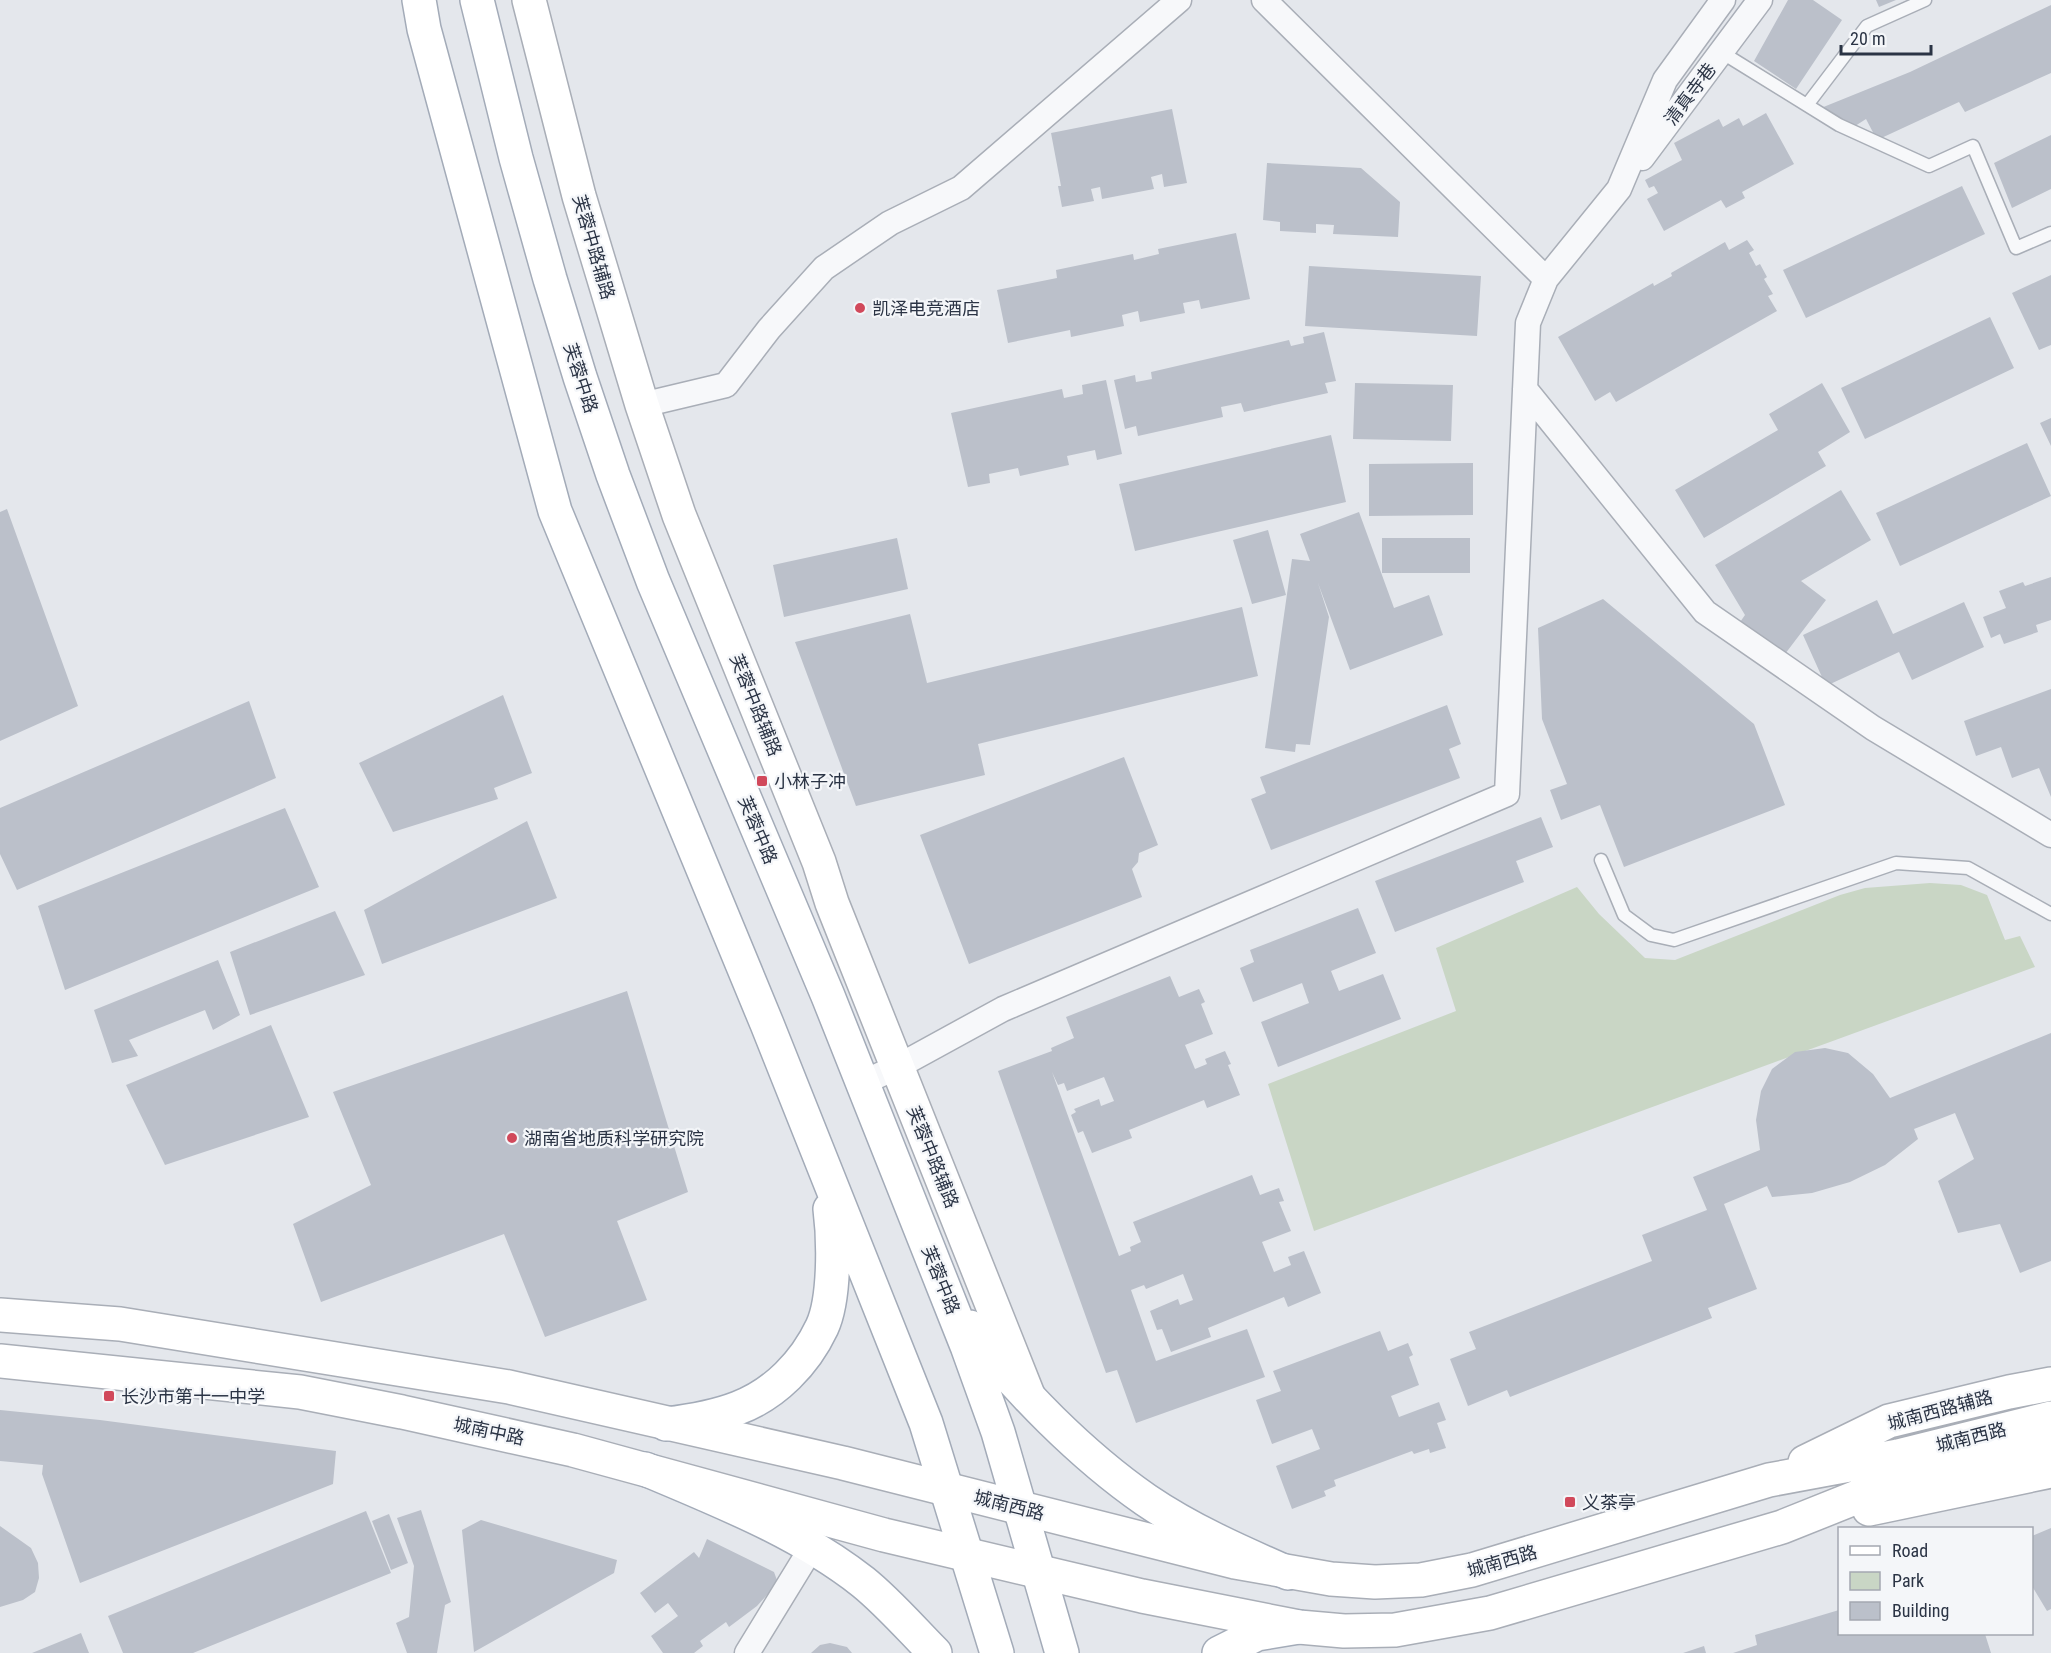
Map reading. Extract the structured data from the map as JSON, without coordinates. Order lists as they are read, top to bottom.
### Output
{
  "streets": {
    "main road": [
      "芙蓉中路辅路",
      "芙蓉中路",
      "城南西路辅路",
      "城南中路",
      "城南西路"
    ],
    "street": ["清真寺巷"]
  },
  "crossings": [
    ["芙蓉中路", "城南西路"],
    ["城南西路辅路", "城南西路"],
    ["城南中路", "城南西路"]
  ],
  "places": {
    "other": ["凯泽电竞酒店", "湖南省地质科学研究院"],
    "transit": ["小林子冲", "长沙市第十一中学", "义茶亭"]
  },
  "legend": ["Road", "Park", "Building"],
  "scale_bar": "20 m"
}
